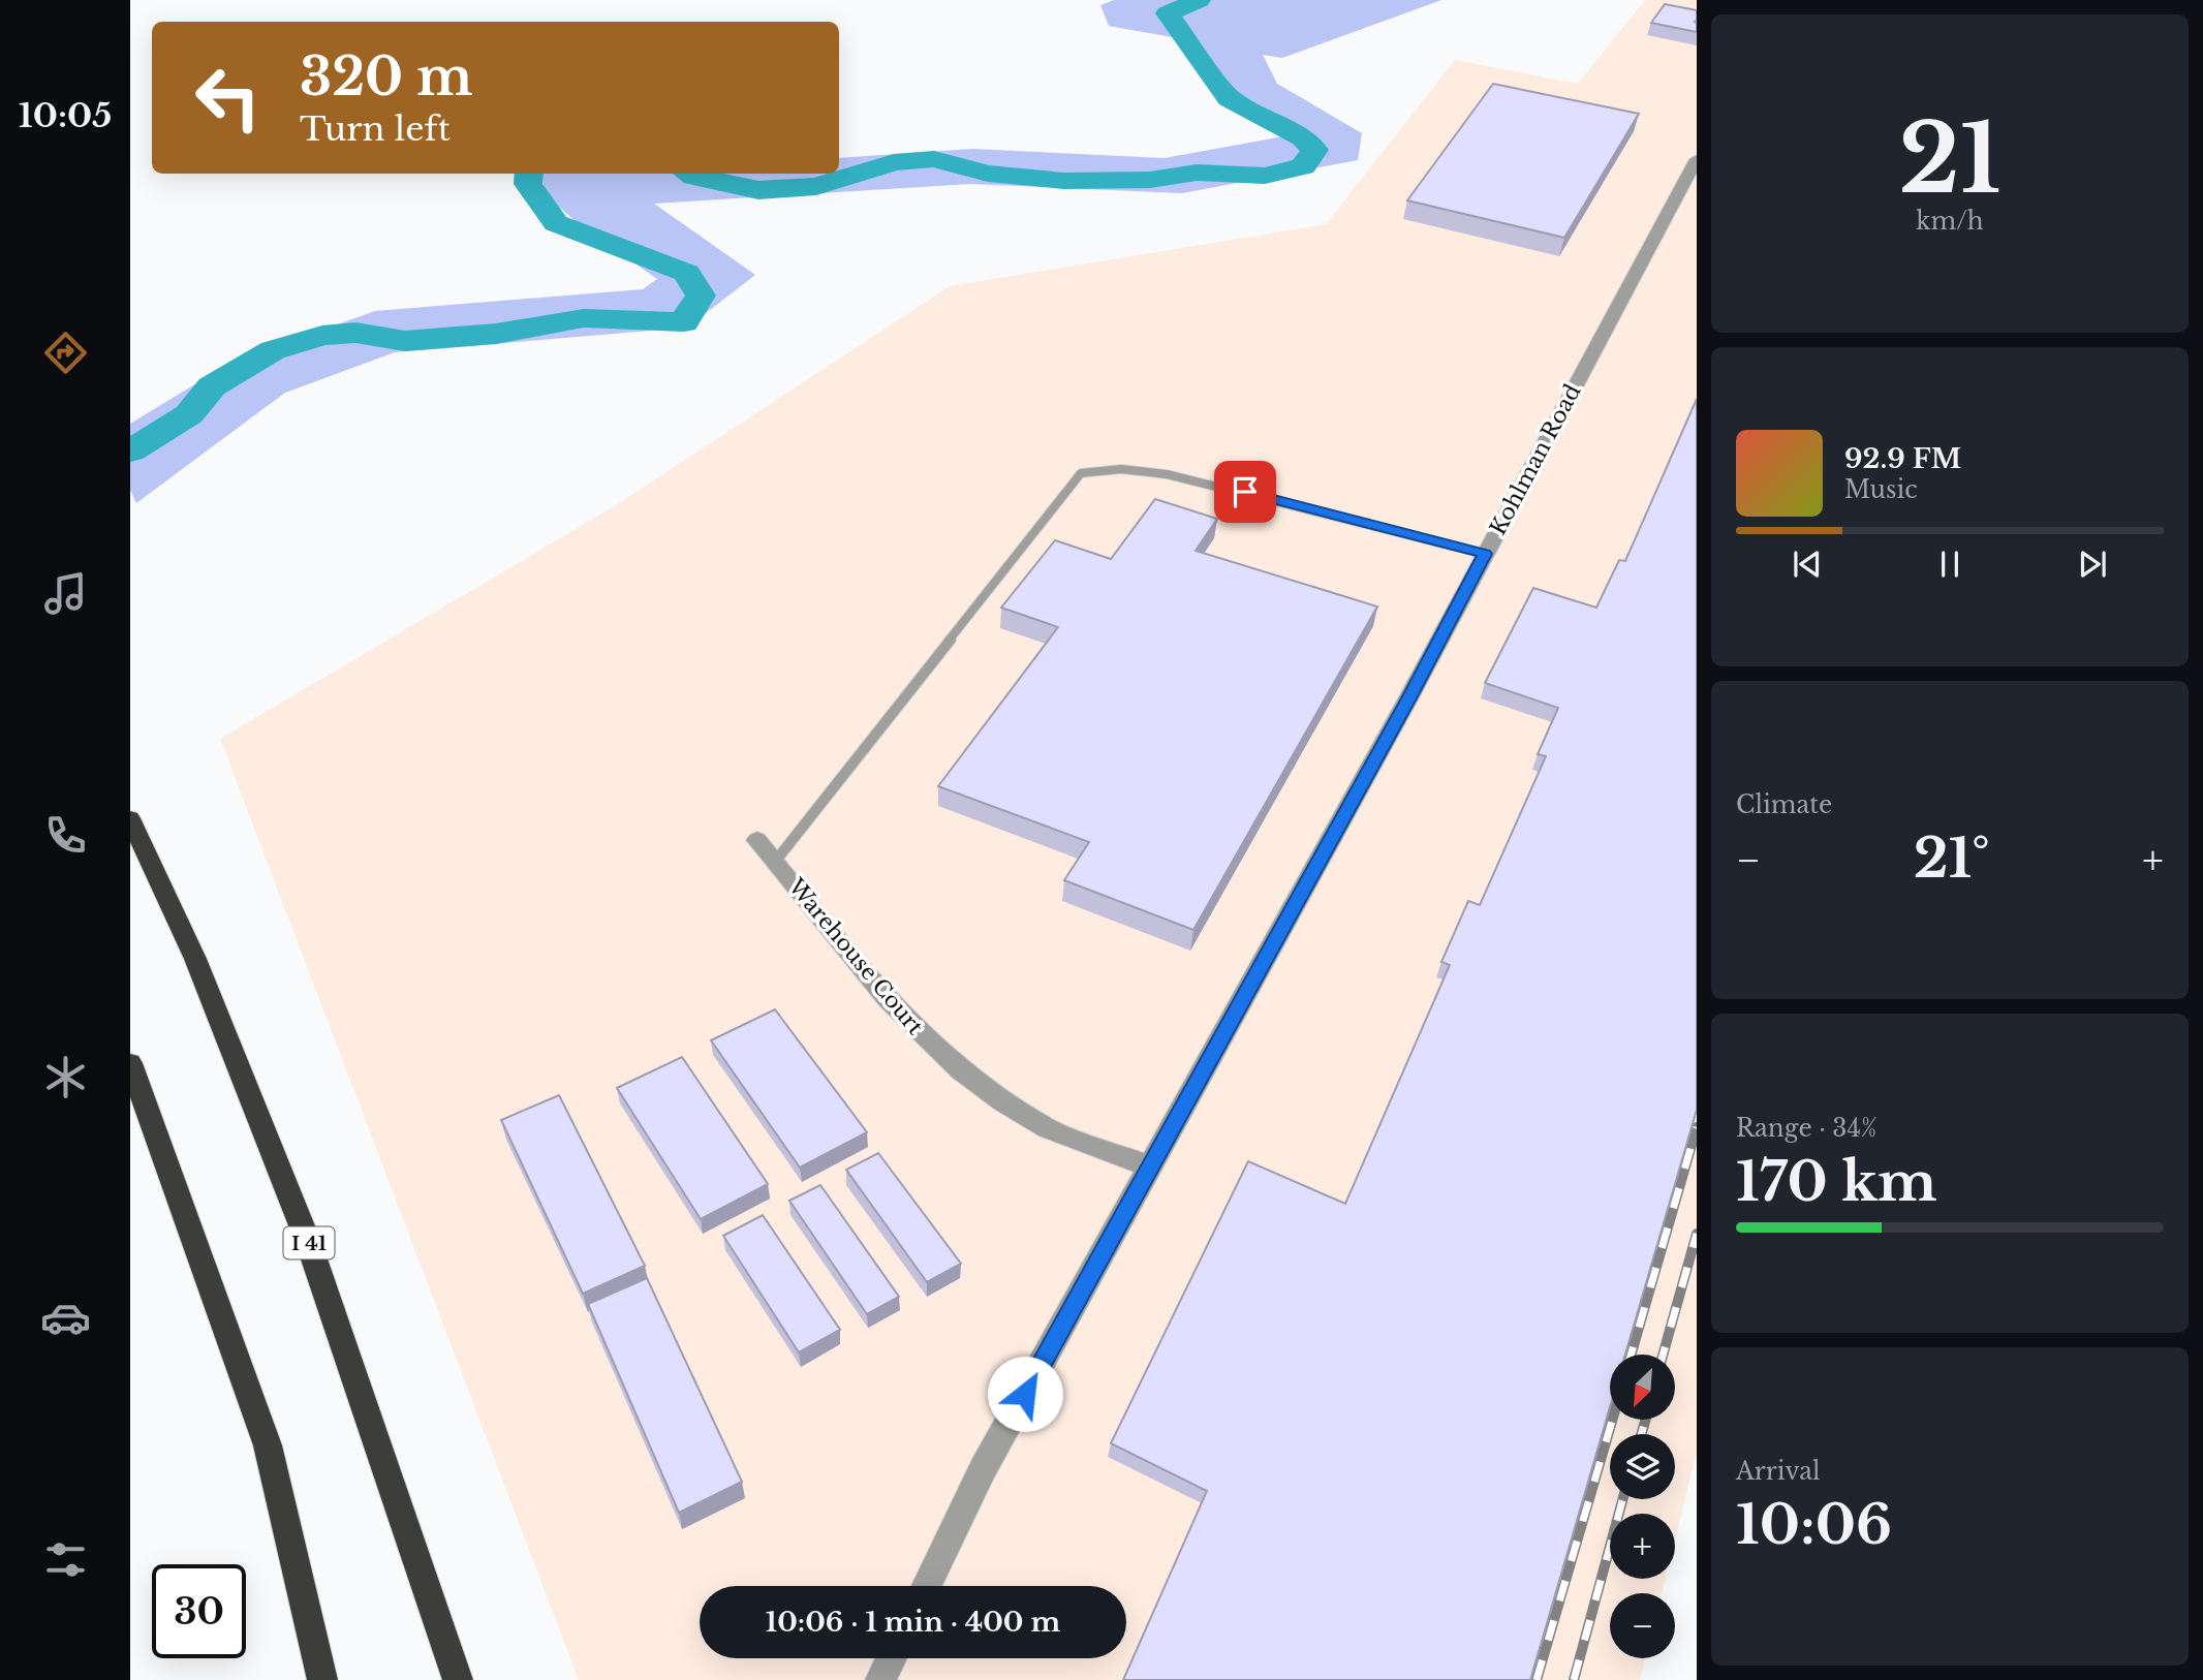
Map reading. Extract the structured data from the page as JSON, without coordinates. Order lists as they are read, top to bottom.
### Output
{
  "streets": {
    "highway": ["I 41"],
    "street": ["Kohlman Road", "Warehouse Court"]
  },
  "crossings": [
    ["Kohlman Road", "Warehouse Court"]
  ],
  "north": "bottom left",
  "page": {
    "tabs": "10:05",
    "tile": [
      ["21", "km/h"],
      "Climate",
      ["Range · 34%", "170 km"],
      ["Arrival", "10:06"]
    ],
    "turn": ["320 m", "Turn left"],
    "song": ["92.9 FM", "Music"],
    "heat": ["−", "21°", "+"],
    "map_buttons": ["+", "−"],
    "limit": "30",
    "trip": "10:06 · 1 min · 400 m"
  }
}
